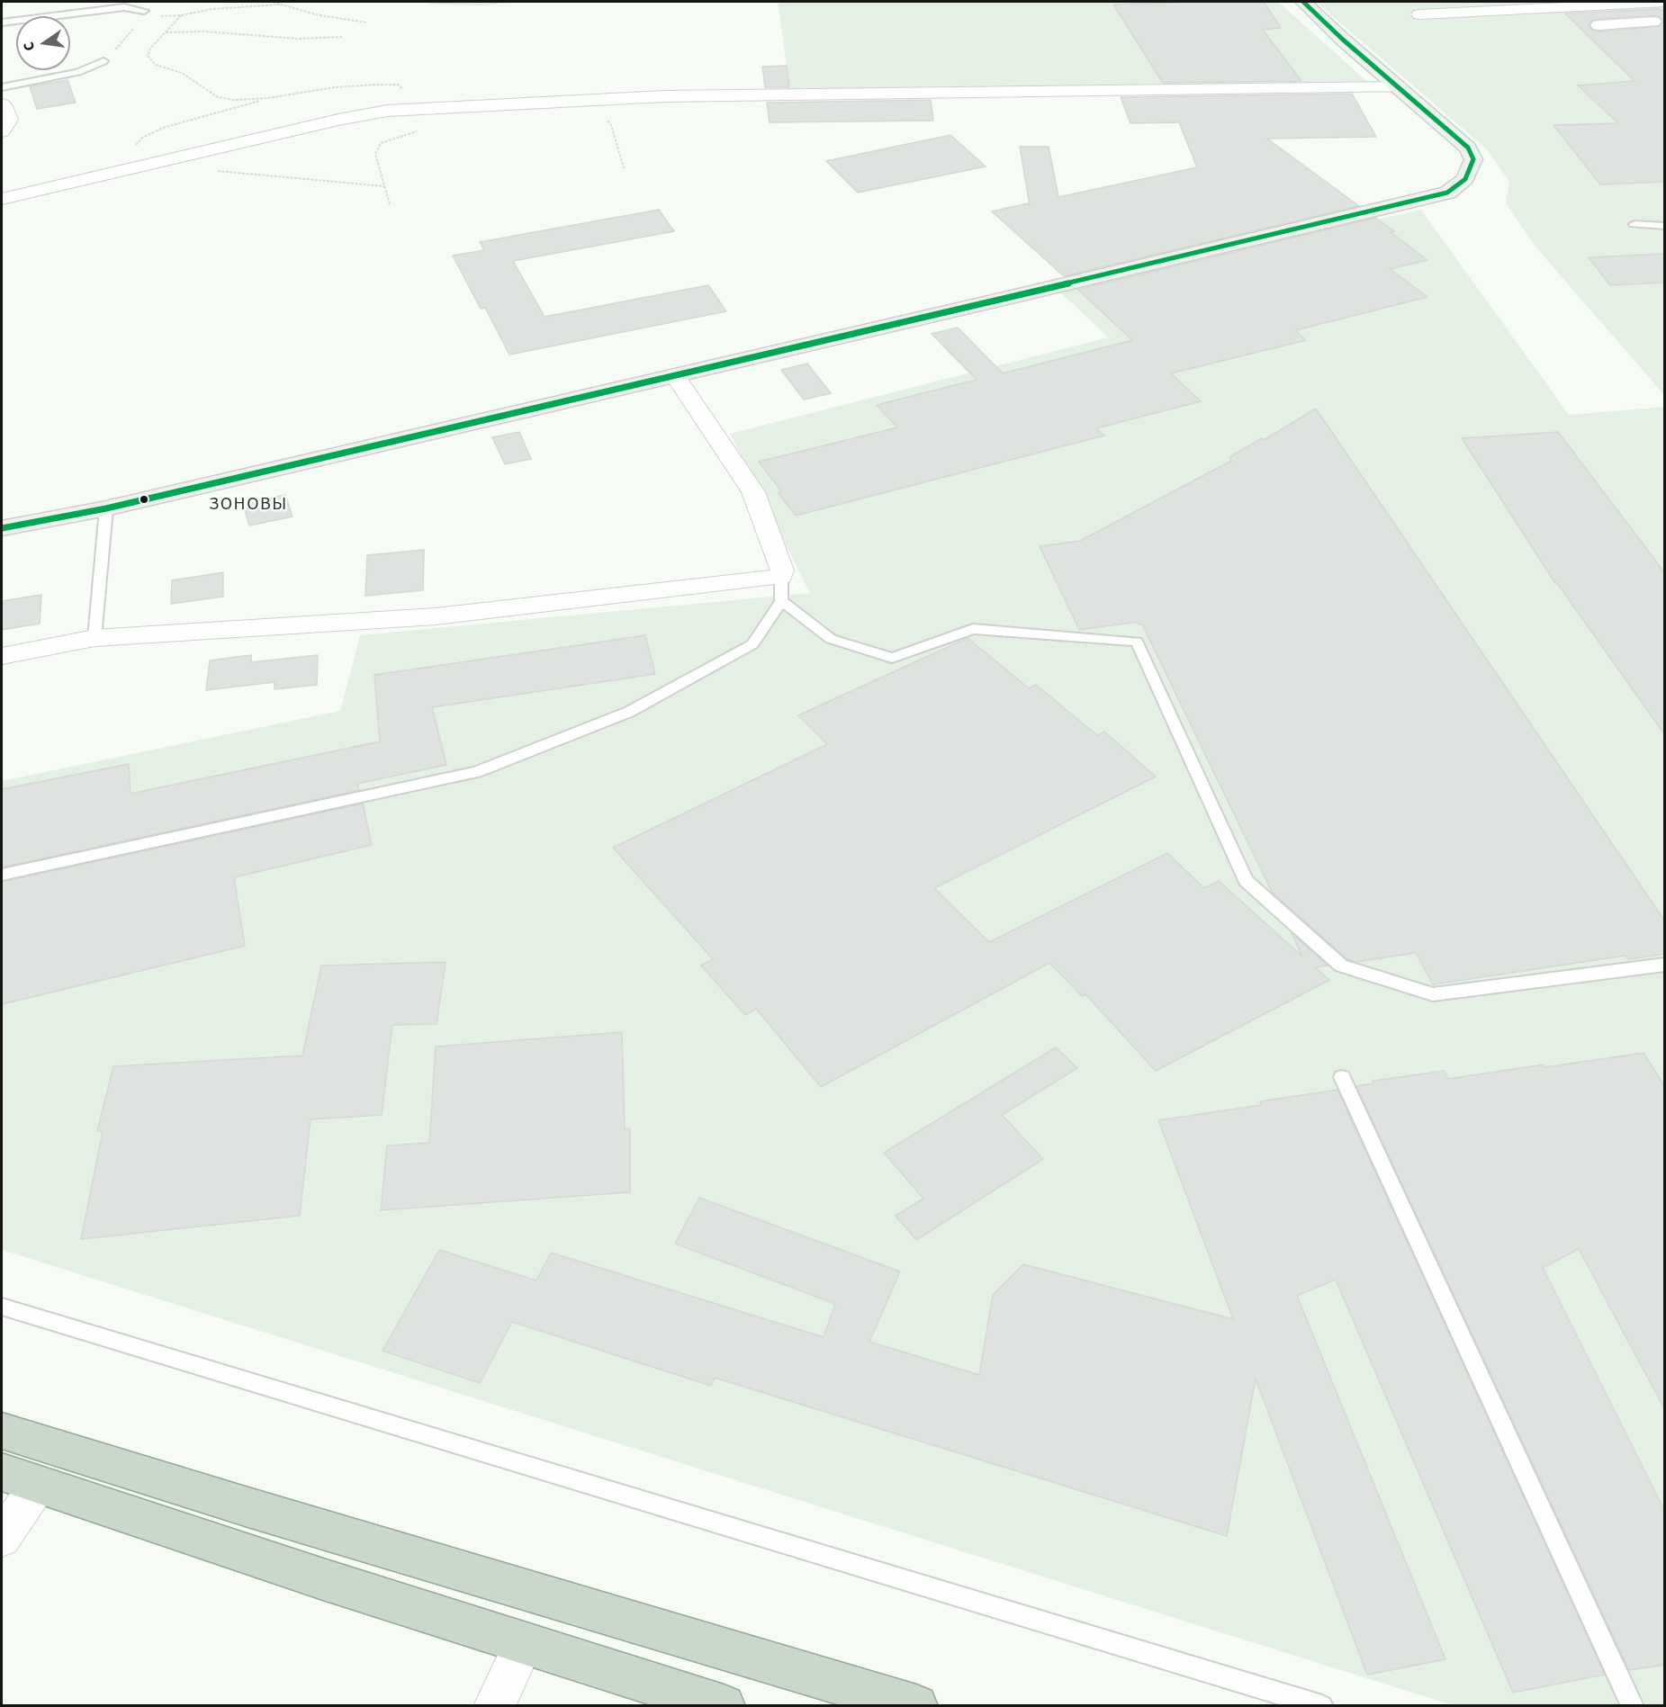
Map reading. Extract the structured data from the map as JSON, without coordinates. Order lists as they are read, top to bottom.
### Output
{
  "districts": ["ЗОНОВЫ"],
  "north": "left"
}
